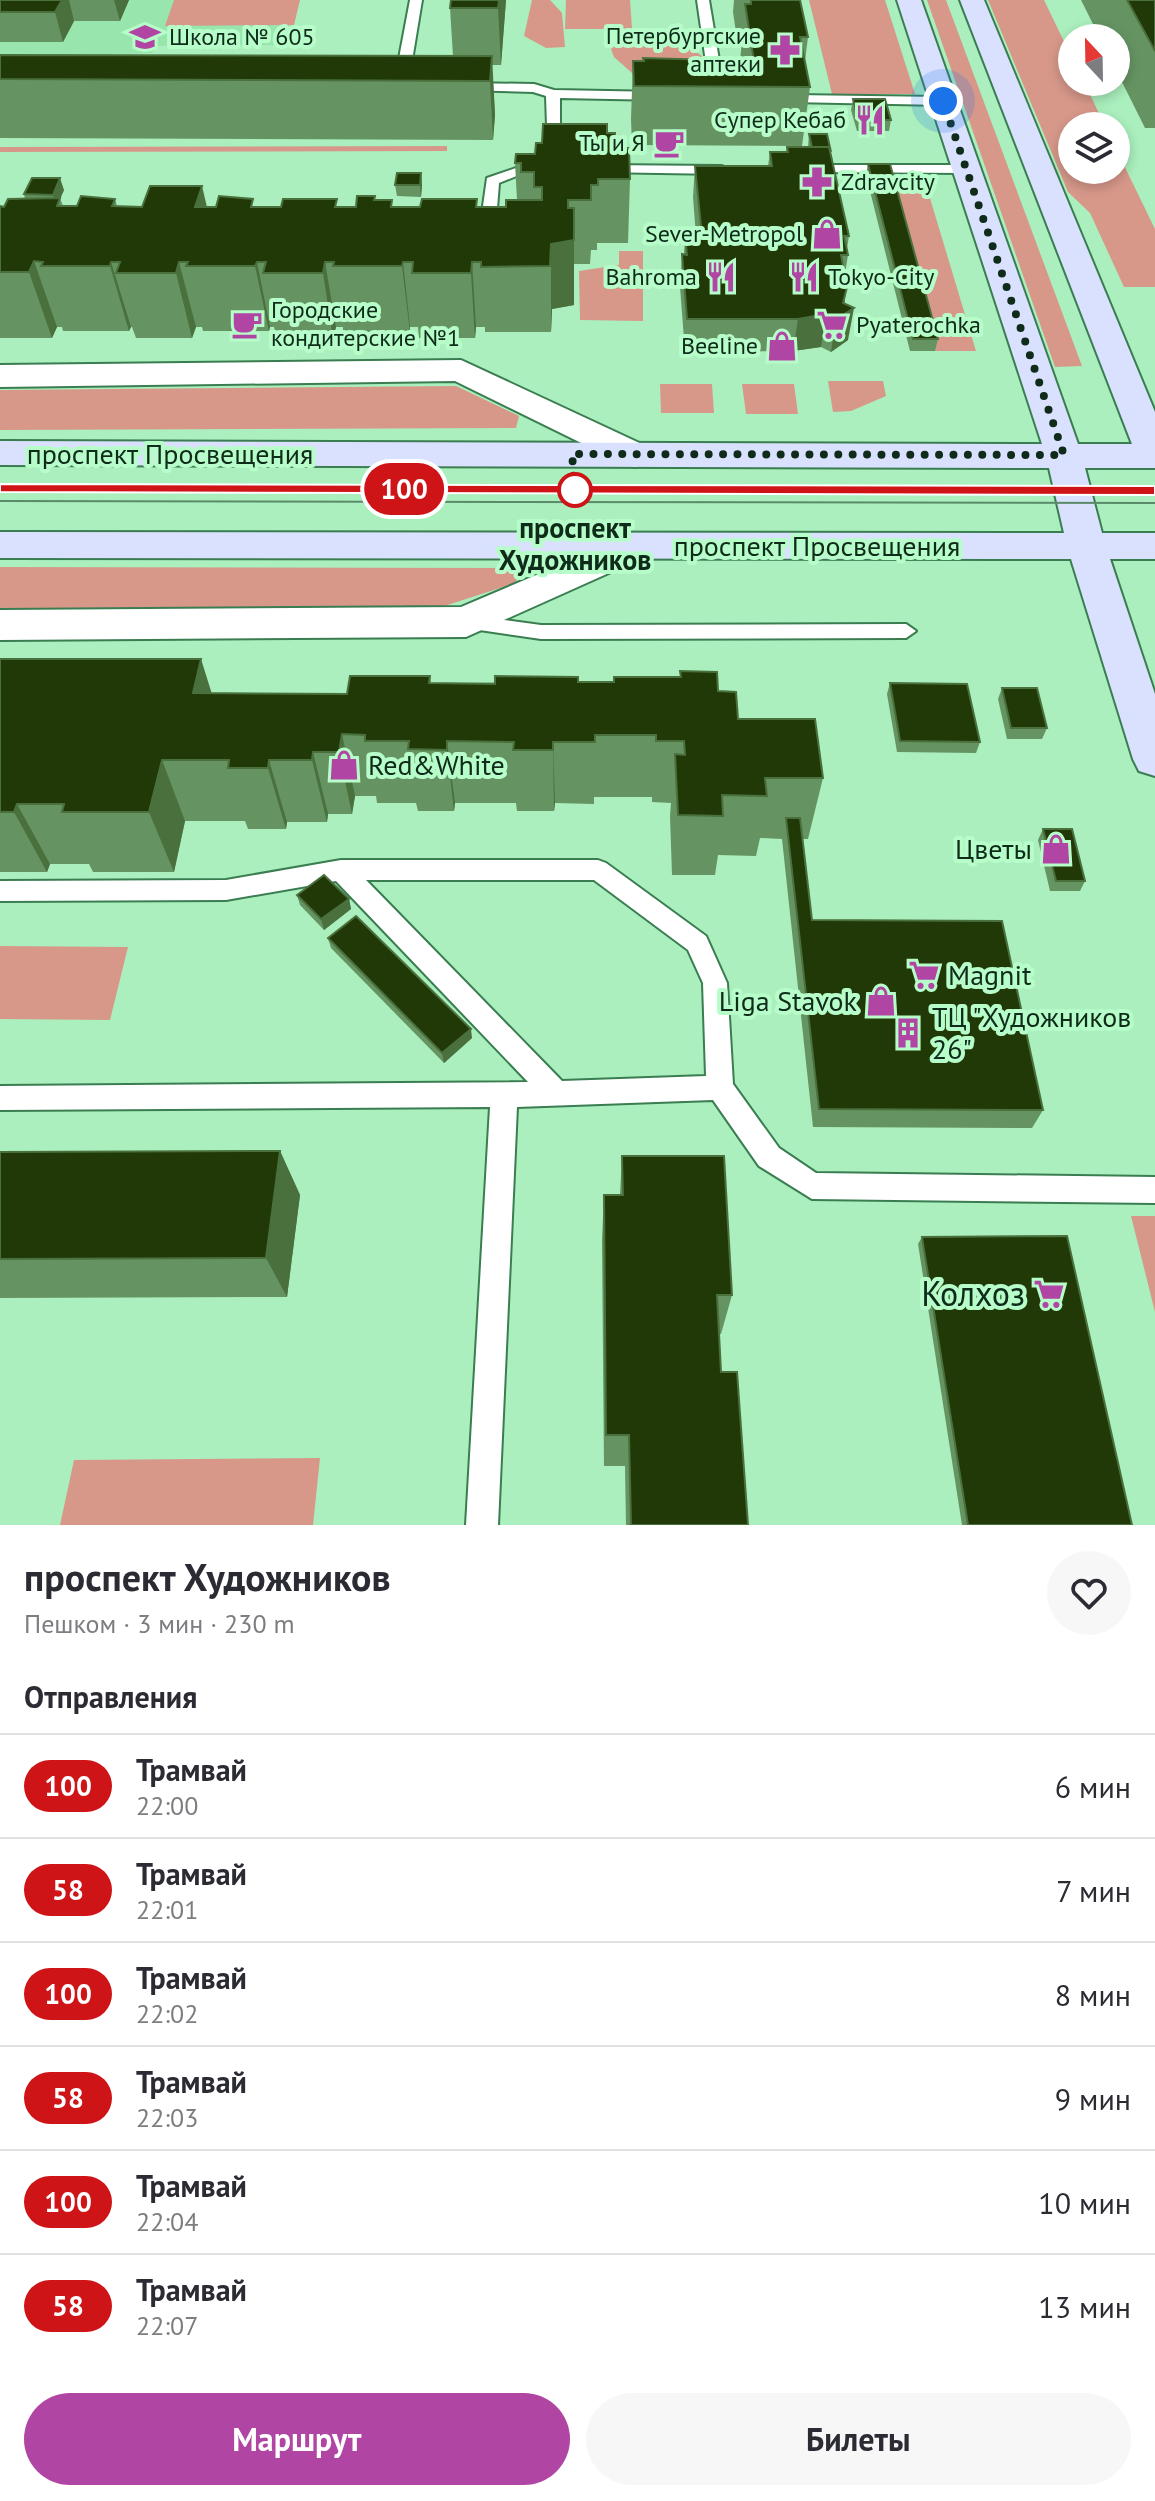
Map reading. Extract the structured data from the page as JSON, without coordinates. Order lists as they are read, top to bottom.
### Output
{
  "streets": {
    "street": ["проспект Просвещения"]
  },
  "places": {
    "school or university": ["Школа № 605"],
    "pharmacy": ["Петербургские аптеки", "Zdravcity"],
    "restaurant": ["Супер Кебаб", "Bahroma", "Tokyo-City"],
    "cafe": ["Ты и Я", "Городские кондитерские №1"],
    "shop": [
      "Sever-Metropol",
      "Beeline",
      "Red&White",
      "Цветы",
      "Liga Stavok"
    ],
    "supermarket": ["Pyaterochka", "Magnit", "Колхоз"],
    "other": ["проспект Художников"],
    "building": ["ТЦ \"Художников 26\""]
  },
  "lines": ["tram line 100"],
  "north": "top",
  "page": {
    "on_map": "100",
    "heading": [
      ["проспект Художников", "Пешком · 3 мин · 230 m"],
      "Отправления"
    ],
    "list": [
      {
        "mark": "100",
        "name": "Трамвай",
        "note": "22:00",
        "value": "6 мин"
      },
      {
        "mark": "58",
        "name": "Трамвай",
        "note": "22:01",
        "value": "7 мин"
      },
      {
        "mark": "100",
        "name": "Трамвай",
        "note": "22:02",
        "value": "8 мин"
      },
      {
        "mark": "58",
        "name": "Трамвай",
        "note": "22:03",
        "value": "9 мин"
      },
      {
        "mark": "100",
        "name": "Трамвай",
        "note": "22:04",
        "value": "10 мин"
      },
      {
        "mark": "58",
        "name": "Трамвай",
        "note": "22:07",
        "value": "13 мин"
      }
    ],
    "buttons": ["Маршрут", "Билеты"]
  }
}
